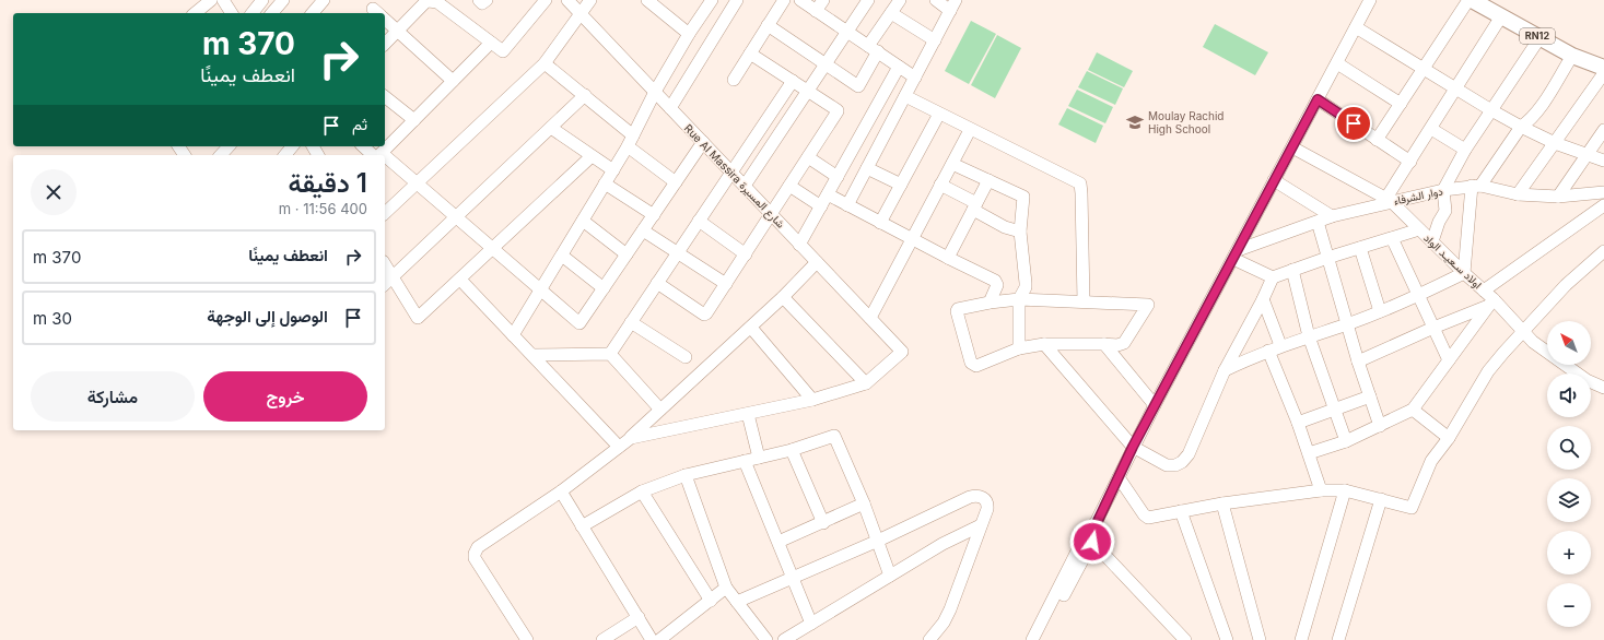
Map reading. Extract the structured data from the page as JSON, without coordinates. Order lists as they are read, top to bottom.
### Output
{
  "streets": {
    "main road": ["RN12"],
    "street": ["Rue Al Massira شارع المسيرة", "دوار الشرفاء", "اولاد سـعيـد الواد"]
  },
  "crossings": [
    ["دوار الشرفاء", "اولاد سـعيـد الواد"]
  ],
  "places": {
    "school or university": ["Moulay Rachid High School"]
  },
  "north": "top left",
  "page": {
    "turn": ["370 m", "انعطف يمينًا"],
    "then": "ثم",
    "heading": ["1 دقيقة", "400 m · 11:56"],
    "list": [
      {
        "name": "انعطف يمينًا",
        "value": "370 m"
      },
      {
        "name": "الوصول إلى الوجهة",
        "value": "30 m"
      }
    ],
    "map_buttons": ["+", "−"],
    "buttons": ["خروج", "مشاركة"]
  }
}
